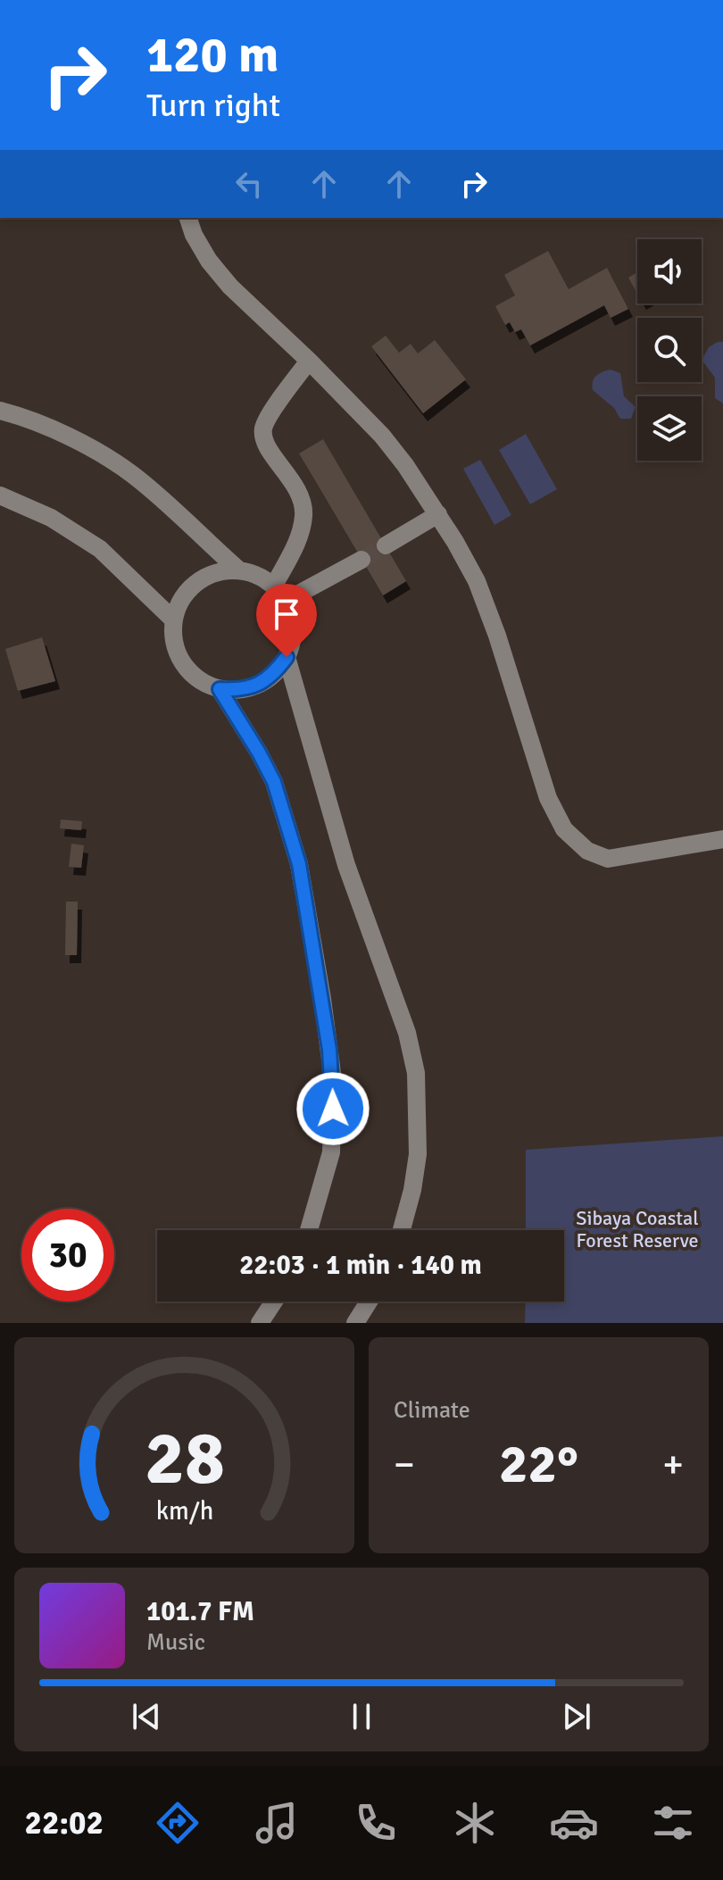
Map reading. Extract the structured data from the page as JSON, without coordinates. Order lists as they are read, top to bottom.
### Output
{
  "parks": ["Sibaya Coastal Forest Reserve"],
  "page": {
    "turn": ["120 m", "Turn right"],
    "limit": "30",
    "trip": "22:03 · 1 min · 140 m",
    "tile": "Climate",
    "heat": ["−", "22°", "+"],
    "song": ["101.7 FM", "Music"],
    "tabs": "22:02",
    "gauge": ["28", "km/h"]
  }
}
